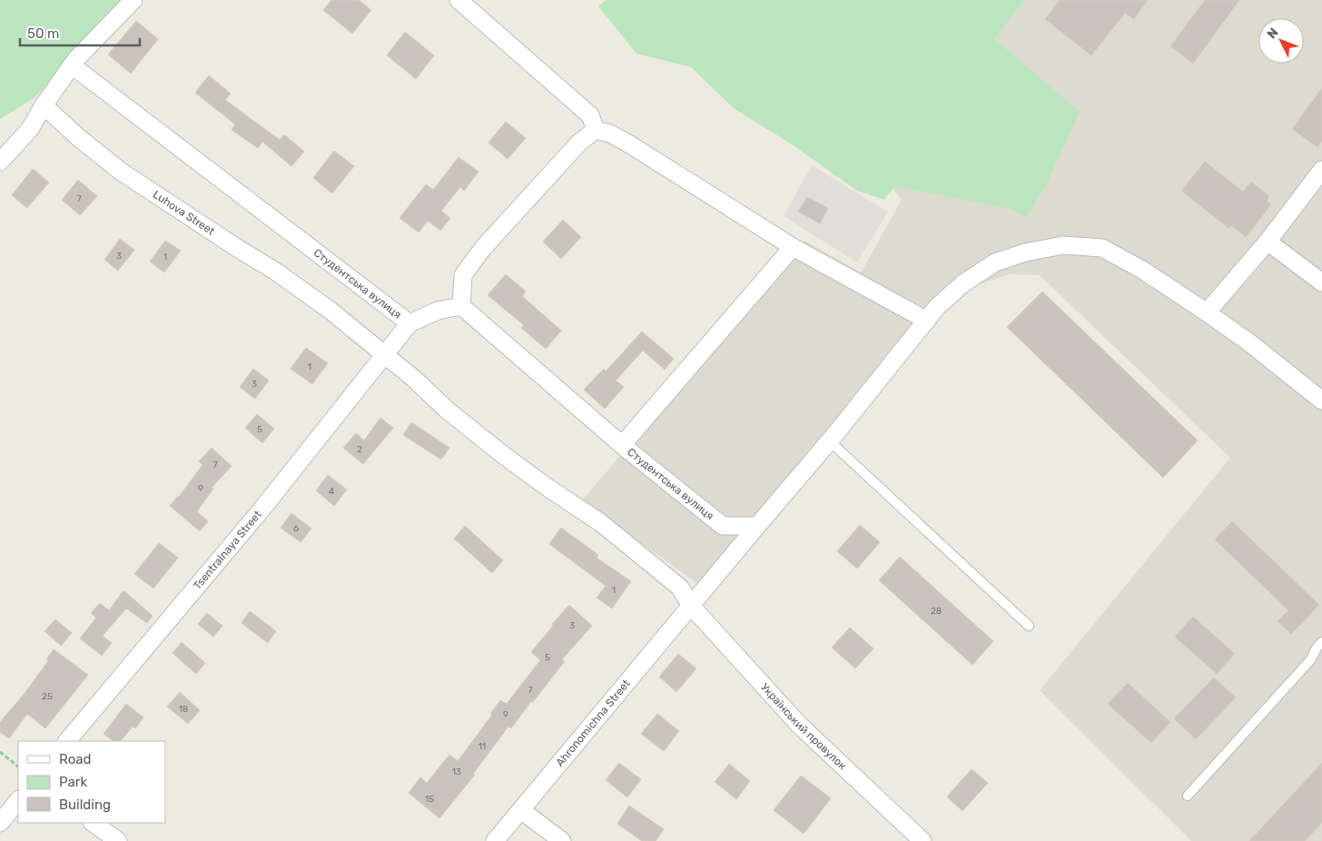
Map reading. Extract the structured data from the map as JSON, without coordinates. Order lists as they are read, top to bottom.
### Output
{
  "streets": {
    "street": [
      "Luhova Street",
      "Студентська вулиця",
      "Tsentralnaya Street",
      "Ahronomichna Street",
      "Український провулок"
    ]
  },
  "crossings": [
    ["Luhova Street", "Tsentralnaya Street"],
    ["Luhova Street", "Ahronomichna Street"],
    ["Luhova Street", "Український провулок"],
    ["Студентська вулиця", "Tsentralnaya Street"],
    ["Студентська вулиця", "Ahronomichna Street"],
    ["Ahronomichna Street", "Український провулок"]
  ],
  "house_numbers": [
    "7",
    "3",
    "1",
    "1",
    "3",
    "5",
    "2",
    "7",
    "9",
    "4",
    "6",
    "1",
    "28",
    "3",
    "5",
    "7",
    "25",
    "18",
    "9",
    "11",
    "13",
    "15"
  ],
  "legend": ["Road", "Park", "Building"],
  "scale_bar": "50 m",
  "north": "top left"
}
